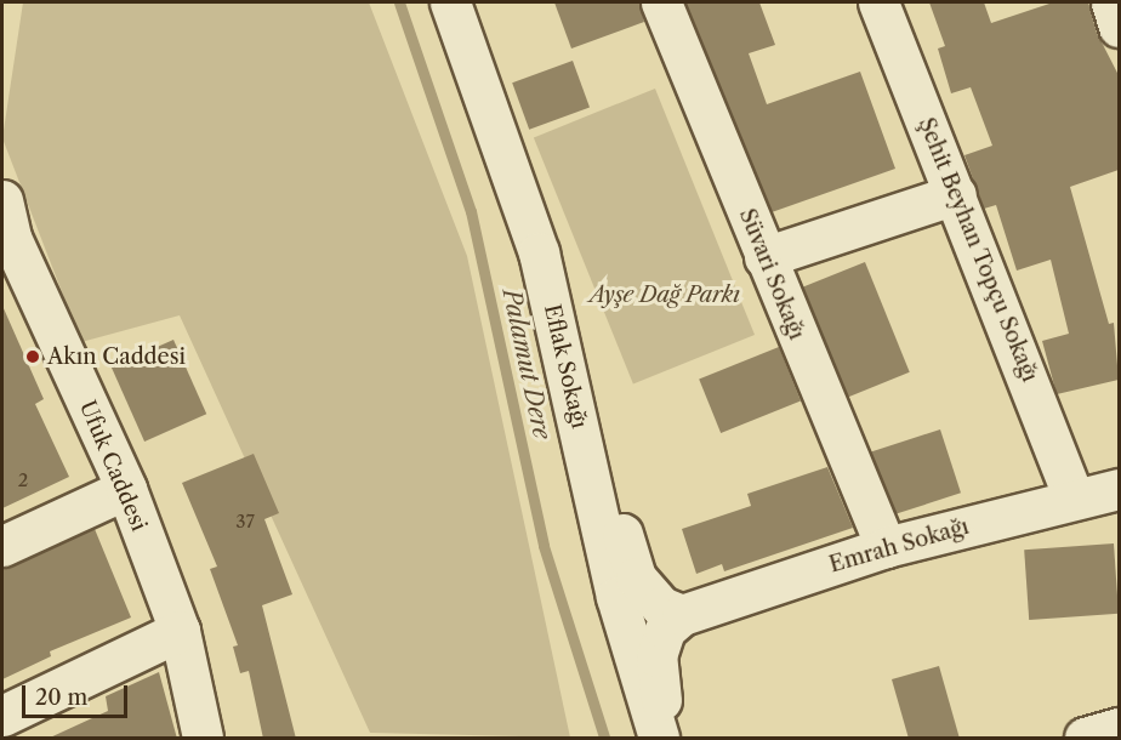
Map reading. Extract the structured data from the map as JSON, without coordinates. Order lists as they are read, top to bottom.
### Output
{
  "streets": {
    "street": [
      "Şehit Beyhan Topçu Sokağı",
      "Süvari Sokağı",
      "Eflak Sokağı",
      "Ufuk Caddesi",
      "Emrah Sokağı"
    ]
  },
  "crossings": [
    ["Şehit Beyhan Topçu Sokağı", "Emrah Sokağı"],
    ["Süvari Sokağı", "Emrah Sokağı"]
  ],
  "water": ["Palamut Dere"],
  "parks": ["Ayşe Dağ Parkı"],
  "places": ["Akın Caddesi"],
  "house_numbers": ["2", "37"],
  "scale_bar": "20 m"
}
